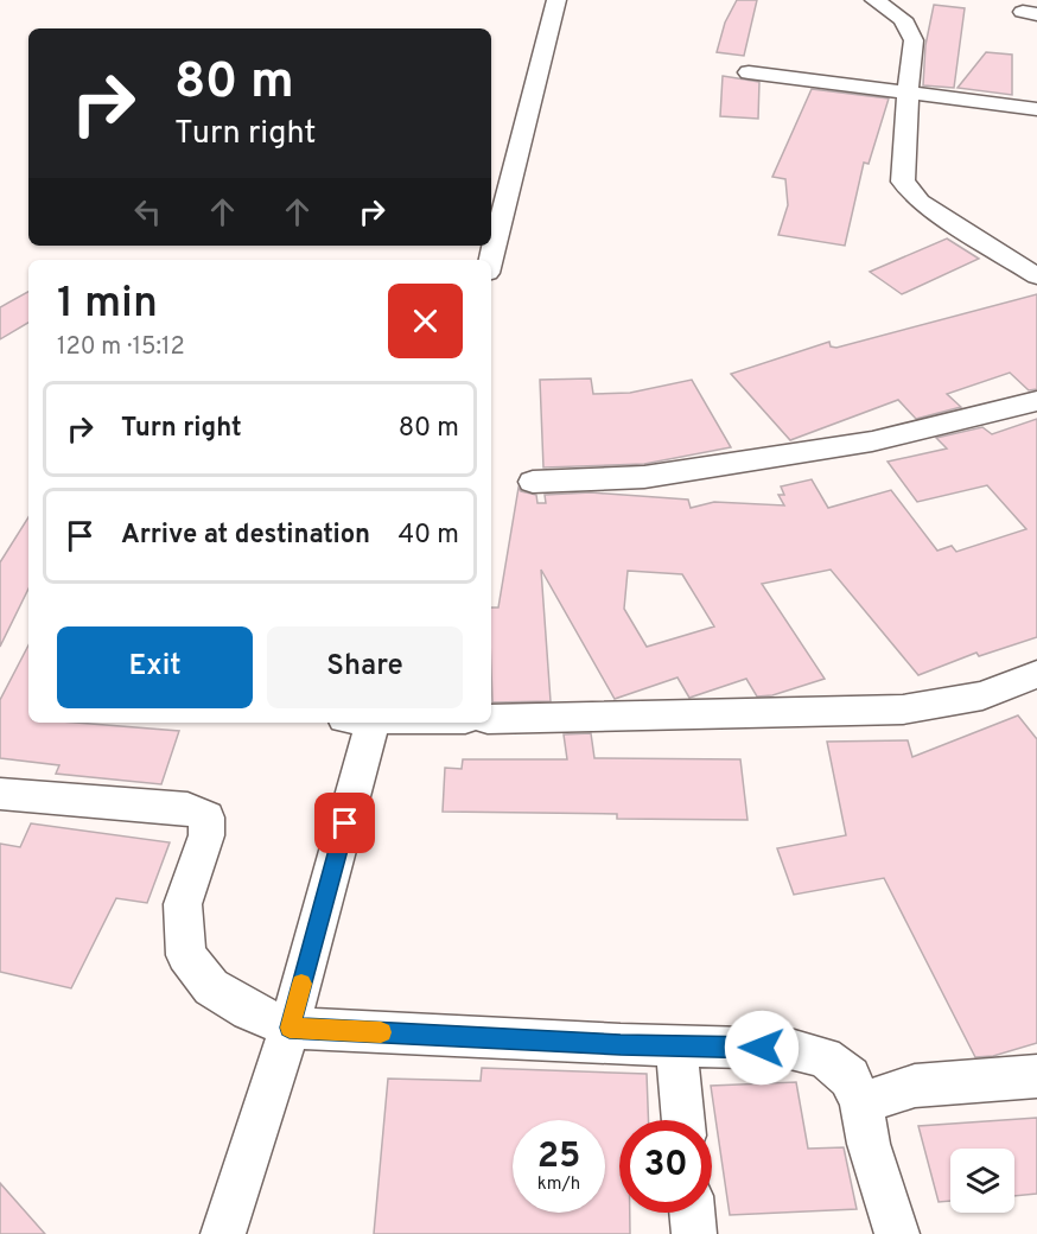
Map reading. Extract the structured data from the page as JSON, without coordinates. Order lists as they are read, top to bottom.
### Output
{
  "page": {
    "turn": ["80 m", "Turn right"],
    "heading": ["1 min", "120 m · 15:12"],
    "list": [
      {
        "name": "Turn right",
        "value": "80 m"
      },
      {
        "name": "Arrive at destination",
        "value": "40 m"
      }
    ],
    "buttons": ["Exit", "Share"],
    "speed": "25 km/h",
    "limit": "30"
  }
}
